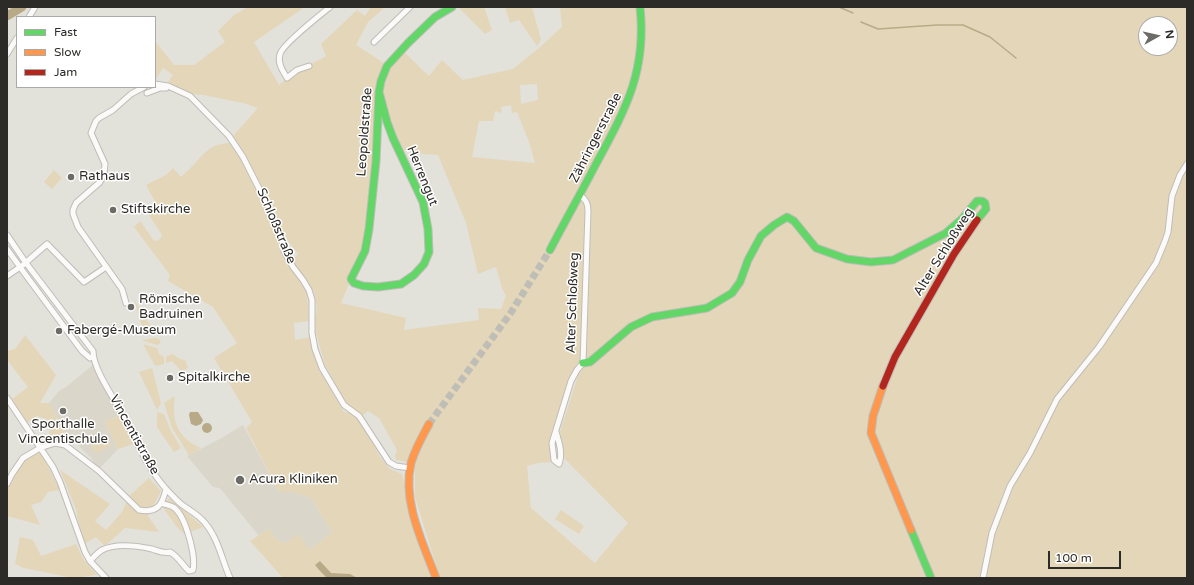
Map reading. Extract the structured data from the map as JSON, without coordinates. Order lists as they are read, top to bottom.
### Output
{
  "streets": {
    "street": [
      "Leopoldstraße",
      "Zähringerstraße",
      "Herrengut",
      "Schloßstraße",
      "Alter Schloßweg",
      "Vincentistraße"
    ]
  },
  "crossings": [
    ["Leopoldstraße", "Herrengut"],
    ["Zähringerstraße", "Alter Schloßweg"]
  ],
  "places": [
    "Rathaus",
    "Stiftskirche",
    "Römische Badruinen",
    "Fabergé-Museum",
    "Spitalkirche",
    "Sporthalle Vincentischule",
    "Acura Kliniken"
  ],
  "legend": ["Fast", "Slow", "Jam"],
  "scale_bar": "100 m",
  "north": "right"
}
